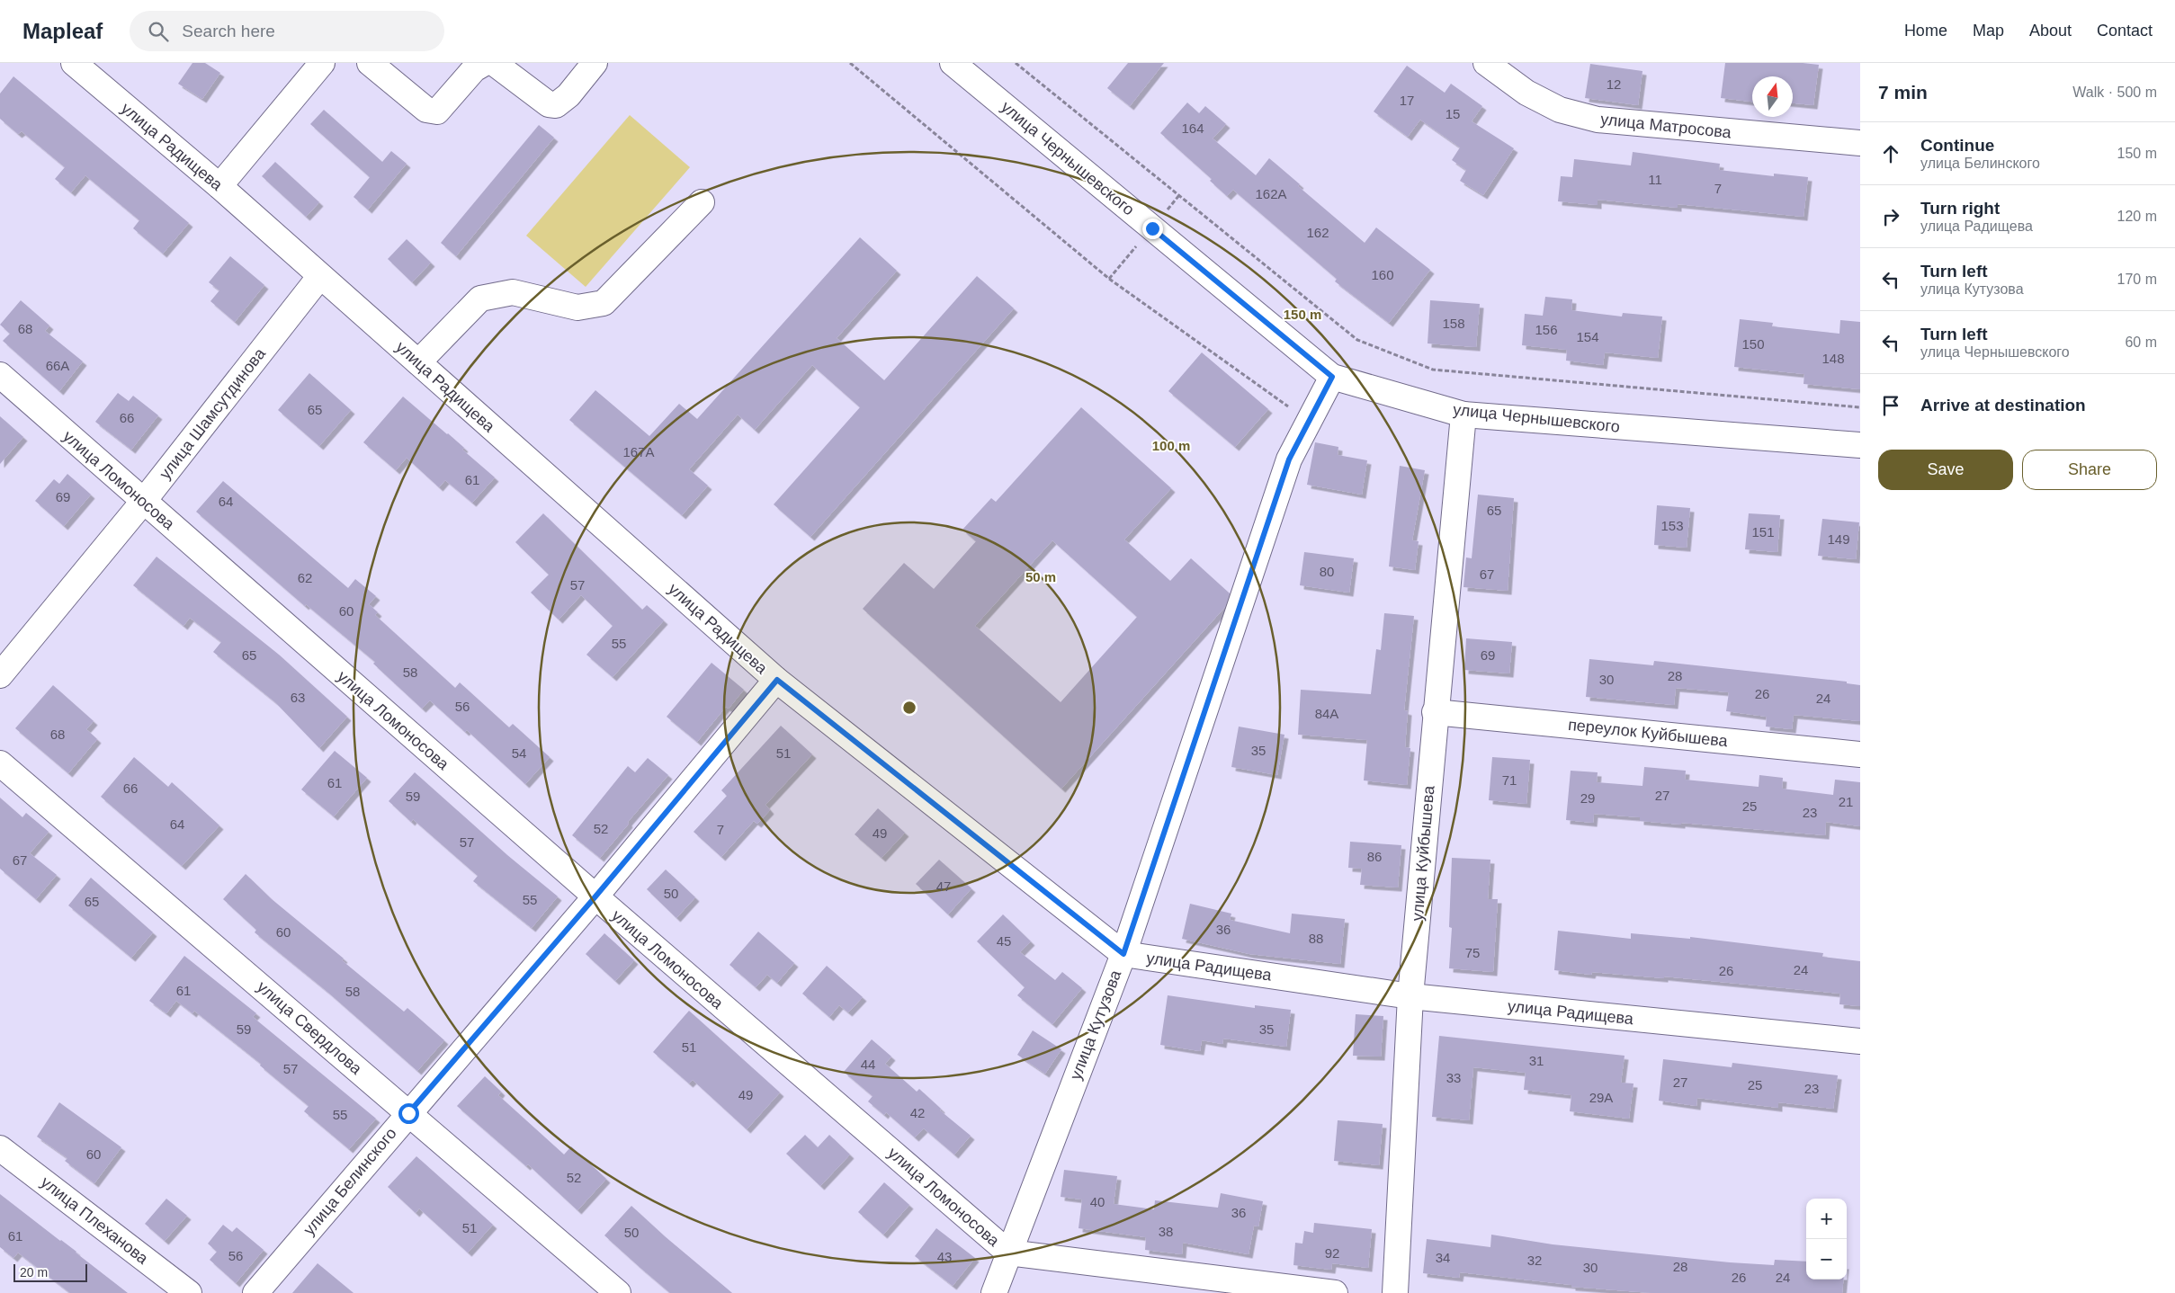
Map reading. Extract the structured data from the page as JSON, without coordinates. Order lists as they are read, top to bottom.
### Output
{
  "streets": {
    "street": [
      "улица Матросова",
      "улица Радищева",
      "улица Чернышевского",
      "улица Шамсутдинова",
      "улица Ломоносова",
      "переулок Куйбышева",
      "улица Куйбышева",
      "улица Кутузова",
      "улица Свердлова",
      "улица Белинского",
      "улица Плеханова"
    ]
  },
  "crossings": [
    ["улица Радищева", "улица Шамсутдинова"],
    ["улица Радищева", "улица Куйбышева"],
    ["улица Радищева", "улица Кутузова"],
    ["улица Радищева", "улица Белинского"],
    ["улица Чернышевского", "улица Куйбышева"],
    ["улица Чернышевского", "улица Кутузова"],
    ["улица Шамсутдинова", "улица Ломоносова"],
    ["улица Ломоносова", "улица Кутузова"],
    ["улица Ломоносова", "улица Белинского"],
    ["переулок Куйбышева", "улица Куйбышева"],
    ["улица Свердлова", "улица Белинского"]
  ],
  "house_numbers": [
    "12",
    "17",
    "15",
    "164",
    "11",
    "7",
    "162А",
    "162",
    "160",
    "158",
    "68",
    "156",
    "154",
    "150",
    "148",
    "66А",
    "65",
    "66",
    "167А",
    "61",
    "69",
    "64",
    "65",
    "153",
    "151",
    "149",
    "80",
    "67",
    "62",
    "57",
    "60",
    "55",
    "65",
    "69",
    "58",
    "28",
    "30",
    "26",
    "63",
    "24",
    "56",
    "84А",
    "68",
    "35",
    "54",
    "51",
    "71",
    "61",
    "66",
    "27",
    "59",
    "29",
    "21",
    "25",
    "23",
    "64",
    "52",
    "7",
    "49",
    "57",
    "86",
    "67",
    "47",
    "50",
    "55",
    "65",
    "36",
    "60",
    "88",
    "45",
    "75",
    "24",
    "26",
    "61",
    "58",
    "59",
    "35",
    "51",
    "31",
    "44",
    "57",
    "33",
    "27",
    "25",
    "23",
    "49",
    "29А",
    "42",
    "55",
    "60",
    "52",
    "40",
    "36",
    "51",
    "38",
    "50",
    "61",
    "92",
    "56",
    "43",
    "34",
    "32",
    "28",
    "30",
    "26",
    "24"
  ],
  "scale_bar": "20 m",
  "north": "top",
  "page": {
    "header": "Mapleaf",
    "search": "Search here",
    "nav": [
      "Home",
      "Map",
      "About",
      "Contact"
    ],
    "heading": ["7 min", "Walk · 500 m"],
    "list": [
      ["Continue", "улица Белинского", "150 m"],
      ["Turn right", "улица Радищева", "120 m"],
      ["Turn left", "улица Кутузова", "170 m"],
      ["Turn left", "улица Чернышевского", "60 m"],
      "Arrive at destination"
    ],
    "buttons": ["Save", "Share"],
    "map_buttons": ["+", "−"],
    "scale": "20 m"
  },
  "rings": ["150 m", "100 m", "50 m"]
}
